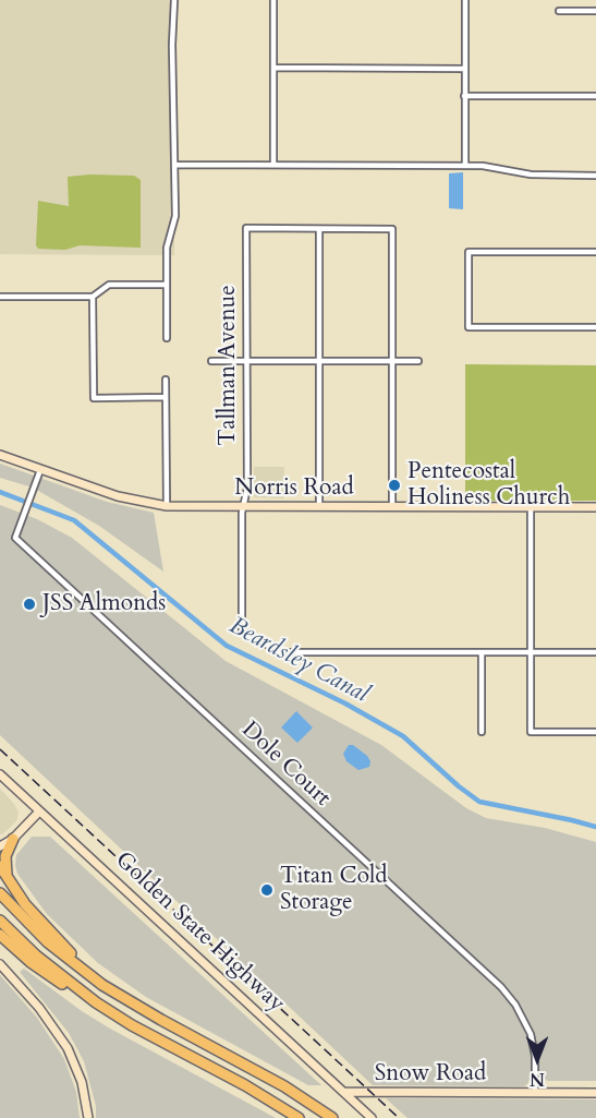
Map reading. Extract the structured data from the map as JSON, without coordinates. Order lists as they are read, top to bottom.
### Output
{
  "streets": {
    "street": [
      "Tallman Avenue",
      "Norris Road",
      "Dole Court",
      "Golden State Highway",
      "Snow Road"
    ]
  },
  "crossings": [
    ["Tallman Avenue", "Norris Road"],
    ["Norris Road", "Dole Court"],
    ["Dole Court", "Snow Road"],
    ["Golden State Highway", "Snow Road"]
  ],
  "water": ["Beardsley Canal"],
  "places": ["Pentecostal Holiness Church", "JSS Almonds", "Titan Cold Storage"],
  "north": "bottom"
}
